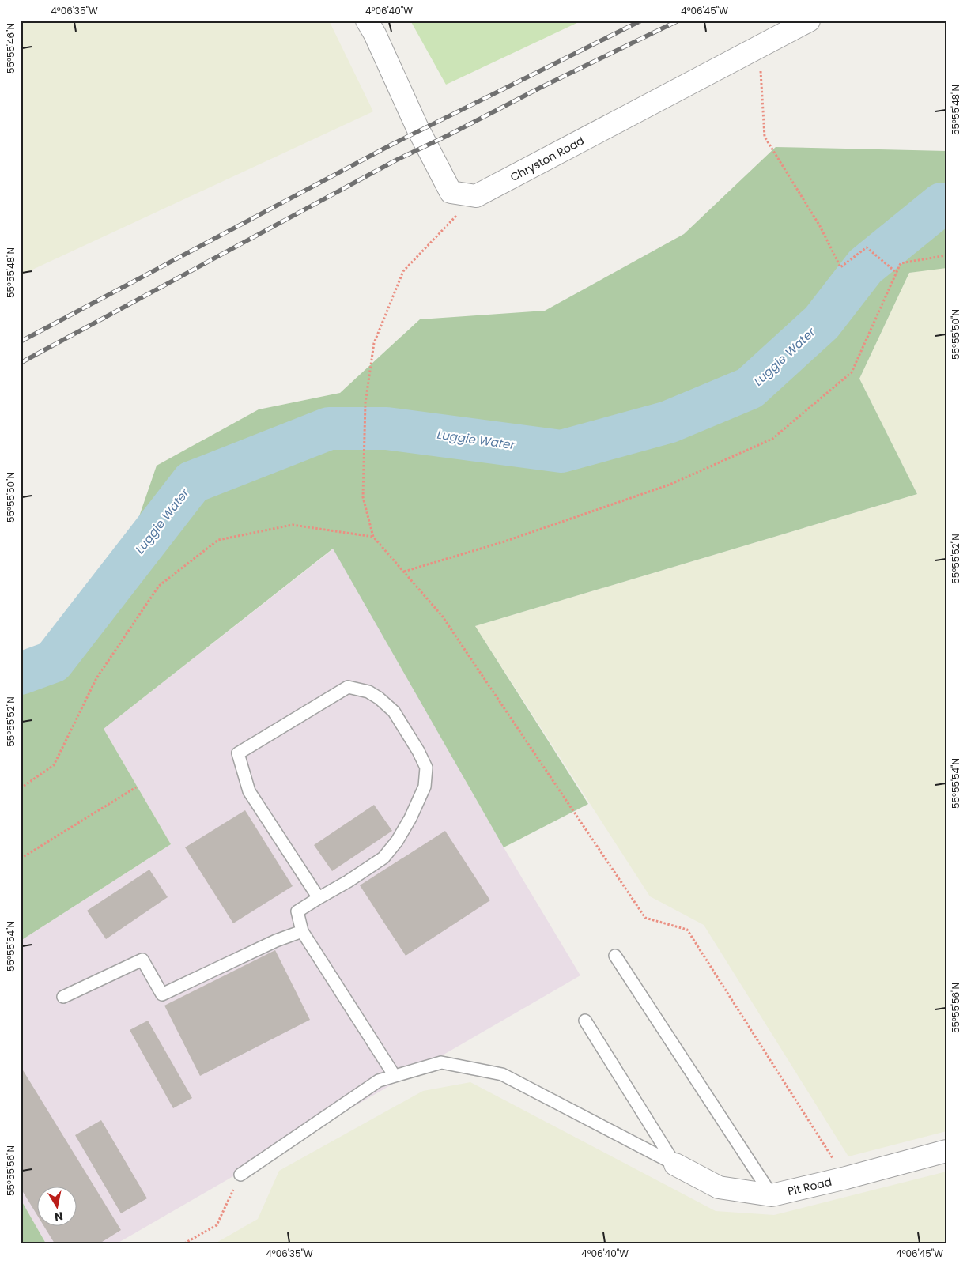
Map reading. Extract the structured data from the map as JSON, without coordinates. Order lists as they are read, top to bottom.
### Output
{
  "streets": {
    "street": ["Chryston Road", "Pit Road"]
  },
  "water": ["Luggie Water"],
  "north": "bottom",
  "coordinates": [
    "4°06'35\"W",
    "4°06'40\"W",
    "4°06'45\"W",
    "55°55'46\"N",
    "55°55'48\"N",
    "55°55'50\"N",
    "55°55'52\"N",
    "55°55'54\"N",
    "55°55'56\"N"
  ]
}
